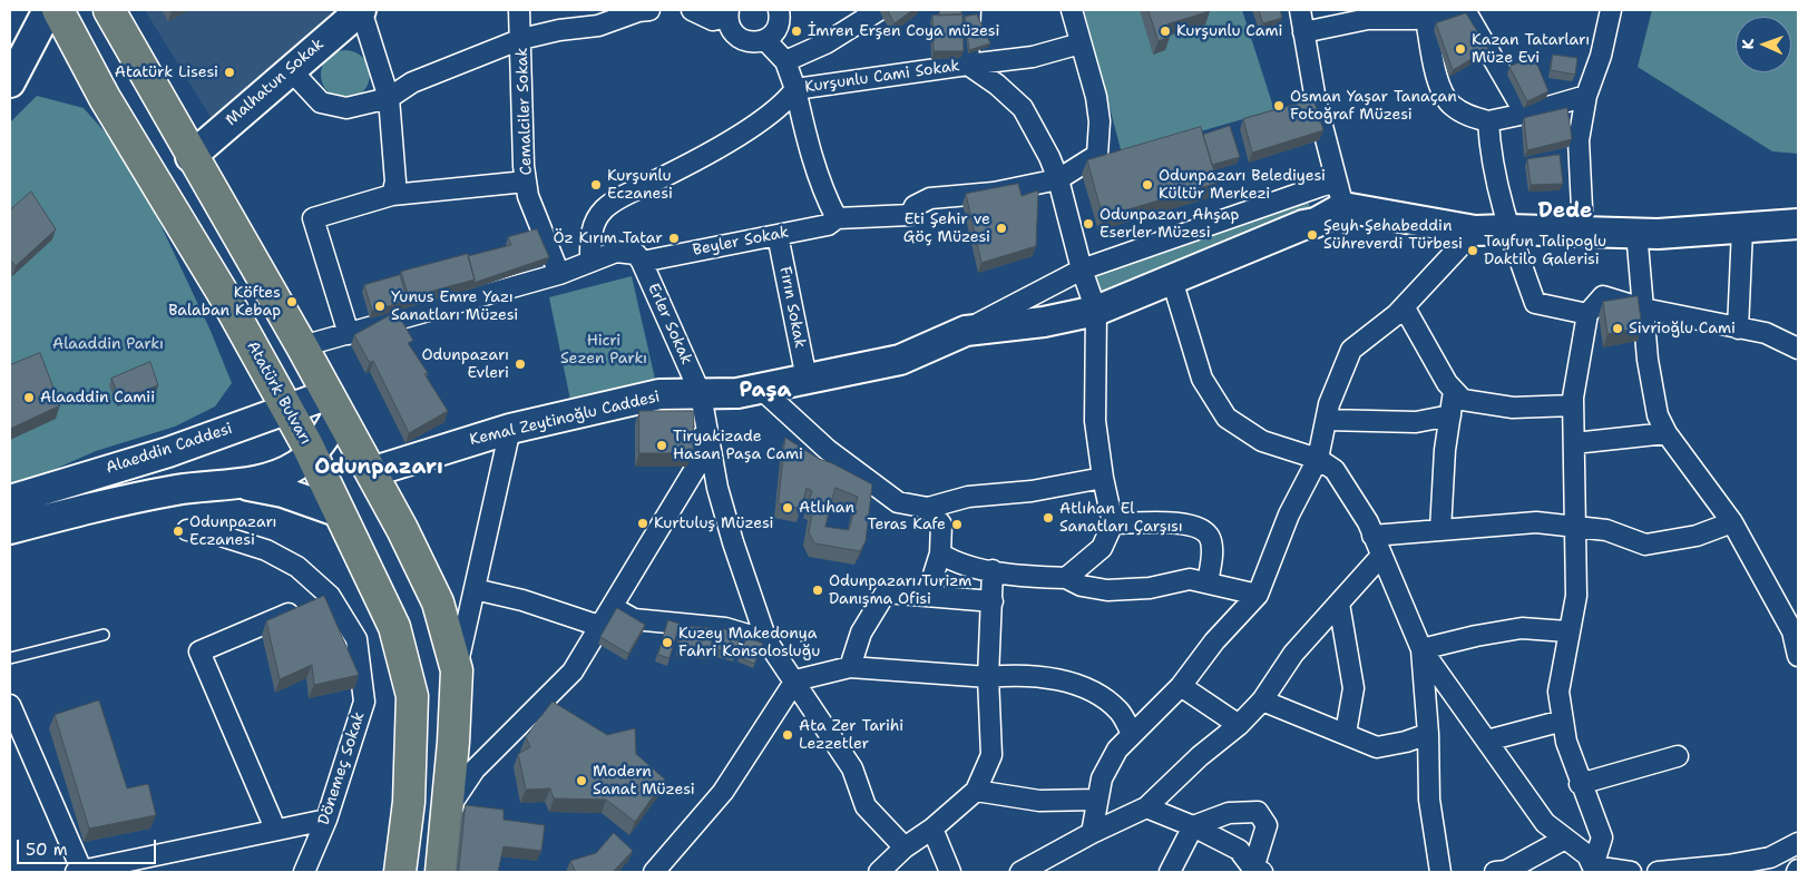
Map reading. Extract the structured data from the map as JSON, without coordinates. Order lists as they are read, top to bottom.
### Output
{
  "streets": {
    "main road": ["Atatürk Bulvarı"],
    "street": [
      "Kurşunlu Cami Sokak",
      "Malhatun Sokak",
      "Cemalciler Sokak",
      "Beyler Sokak",
      "Fırın Sokak",
      "Erler Sokak",
      "Kemal Zeytinoğlu Caddesi",
      "Alaeddin Caddesi",
      "Dönemeç Sokak"
    ]
  },
  "crossings": [
    ["Kurşunlu Cami Sokak", "Beyler Sokak"],
    ["Kurşunlu Cami Sokak", "Kemal Zeytinoğlu Caddesi"],
    ["Cemalciler Sokak", "Beyler Sokak"],
    ["Beyler Sokak", "Fırın Sokak"],
    ["Beyler Sokak", "Erler Sokak"],
    ["Fırın Sokak", "Kemal Zeytinoğlu Caddesi"],
    ["Erler Sokak", "Kemal Zeytinoğlu Caddesi"],
    ["Atatürk Bulvarı", "Alaeddin Caddesi"]
  ],
  "districts": ["Dede", "Paşa", "Odunpazarı"],
  "parks": ["Hicri Sezen Parkı", "Alaaddin Parkı"],
  "places": [
    "İmren Erşen Coya müzesi",
    "Kurşunlu Cami",
    "Kazan Tatarları Müze Evi",
    "Atatürk Lisesi",
    "Osman Yaşar Tanaçan Fotoğraf Müzesi",
    "Kurşunlu Eczanesi",
    "Odunpazarı Belediyesi Kültür Merkezi",
    "Odunpazarı Ahşap Eserler Müzesi",
    "Eti Şehir ve Göç Müzesi",
    "Şeyh Şehabeddin Sühreverdi Türbesi",
    "Öz Kırım Tatar",
    "Tayfun Talipoglu Daktilo Galerisi",
    "Köftes Balaban Kebap",
    "Yunus Emre Yazı Sanatları Müzesi",
    "Sivrioğlu Cami",
    "Odunpazarı Evleri",
    "Alaaddin Camii",
    "Tiryakizade Hasan Paşa Cami",
    "Atlıhan",
    "Atlıhan El Sanatları Çarşısı",
    "Kurtuluş Müzesi",
    "Teras Kafe",
    "Odunpazarı Eczanesi",
    "Odunpazarı Turizm Danışma Ofisi",
    "Kuzey Makedonya Fahri Konsolosluğu",
    "Ata Zer Tarihi Lezzetler",
    "Modern Sanat Müzesi"
  ],
  "scale_bar": "50 m",
  "north": "left"
}
